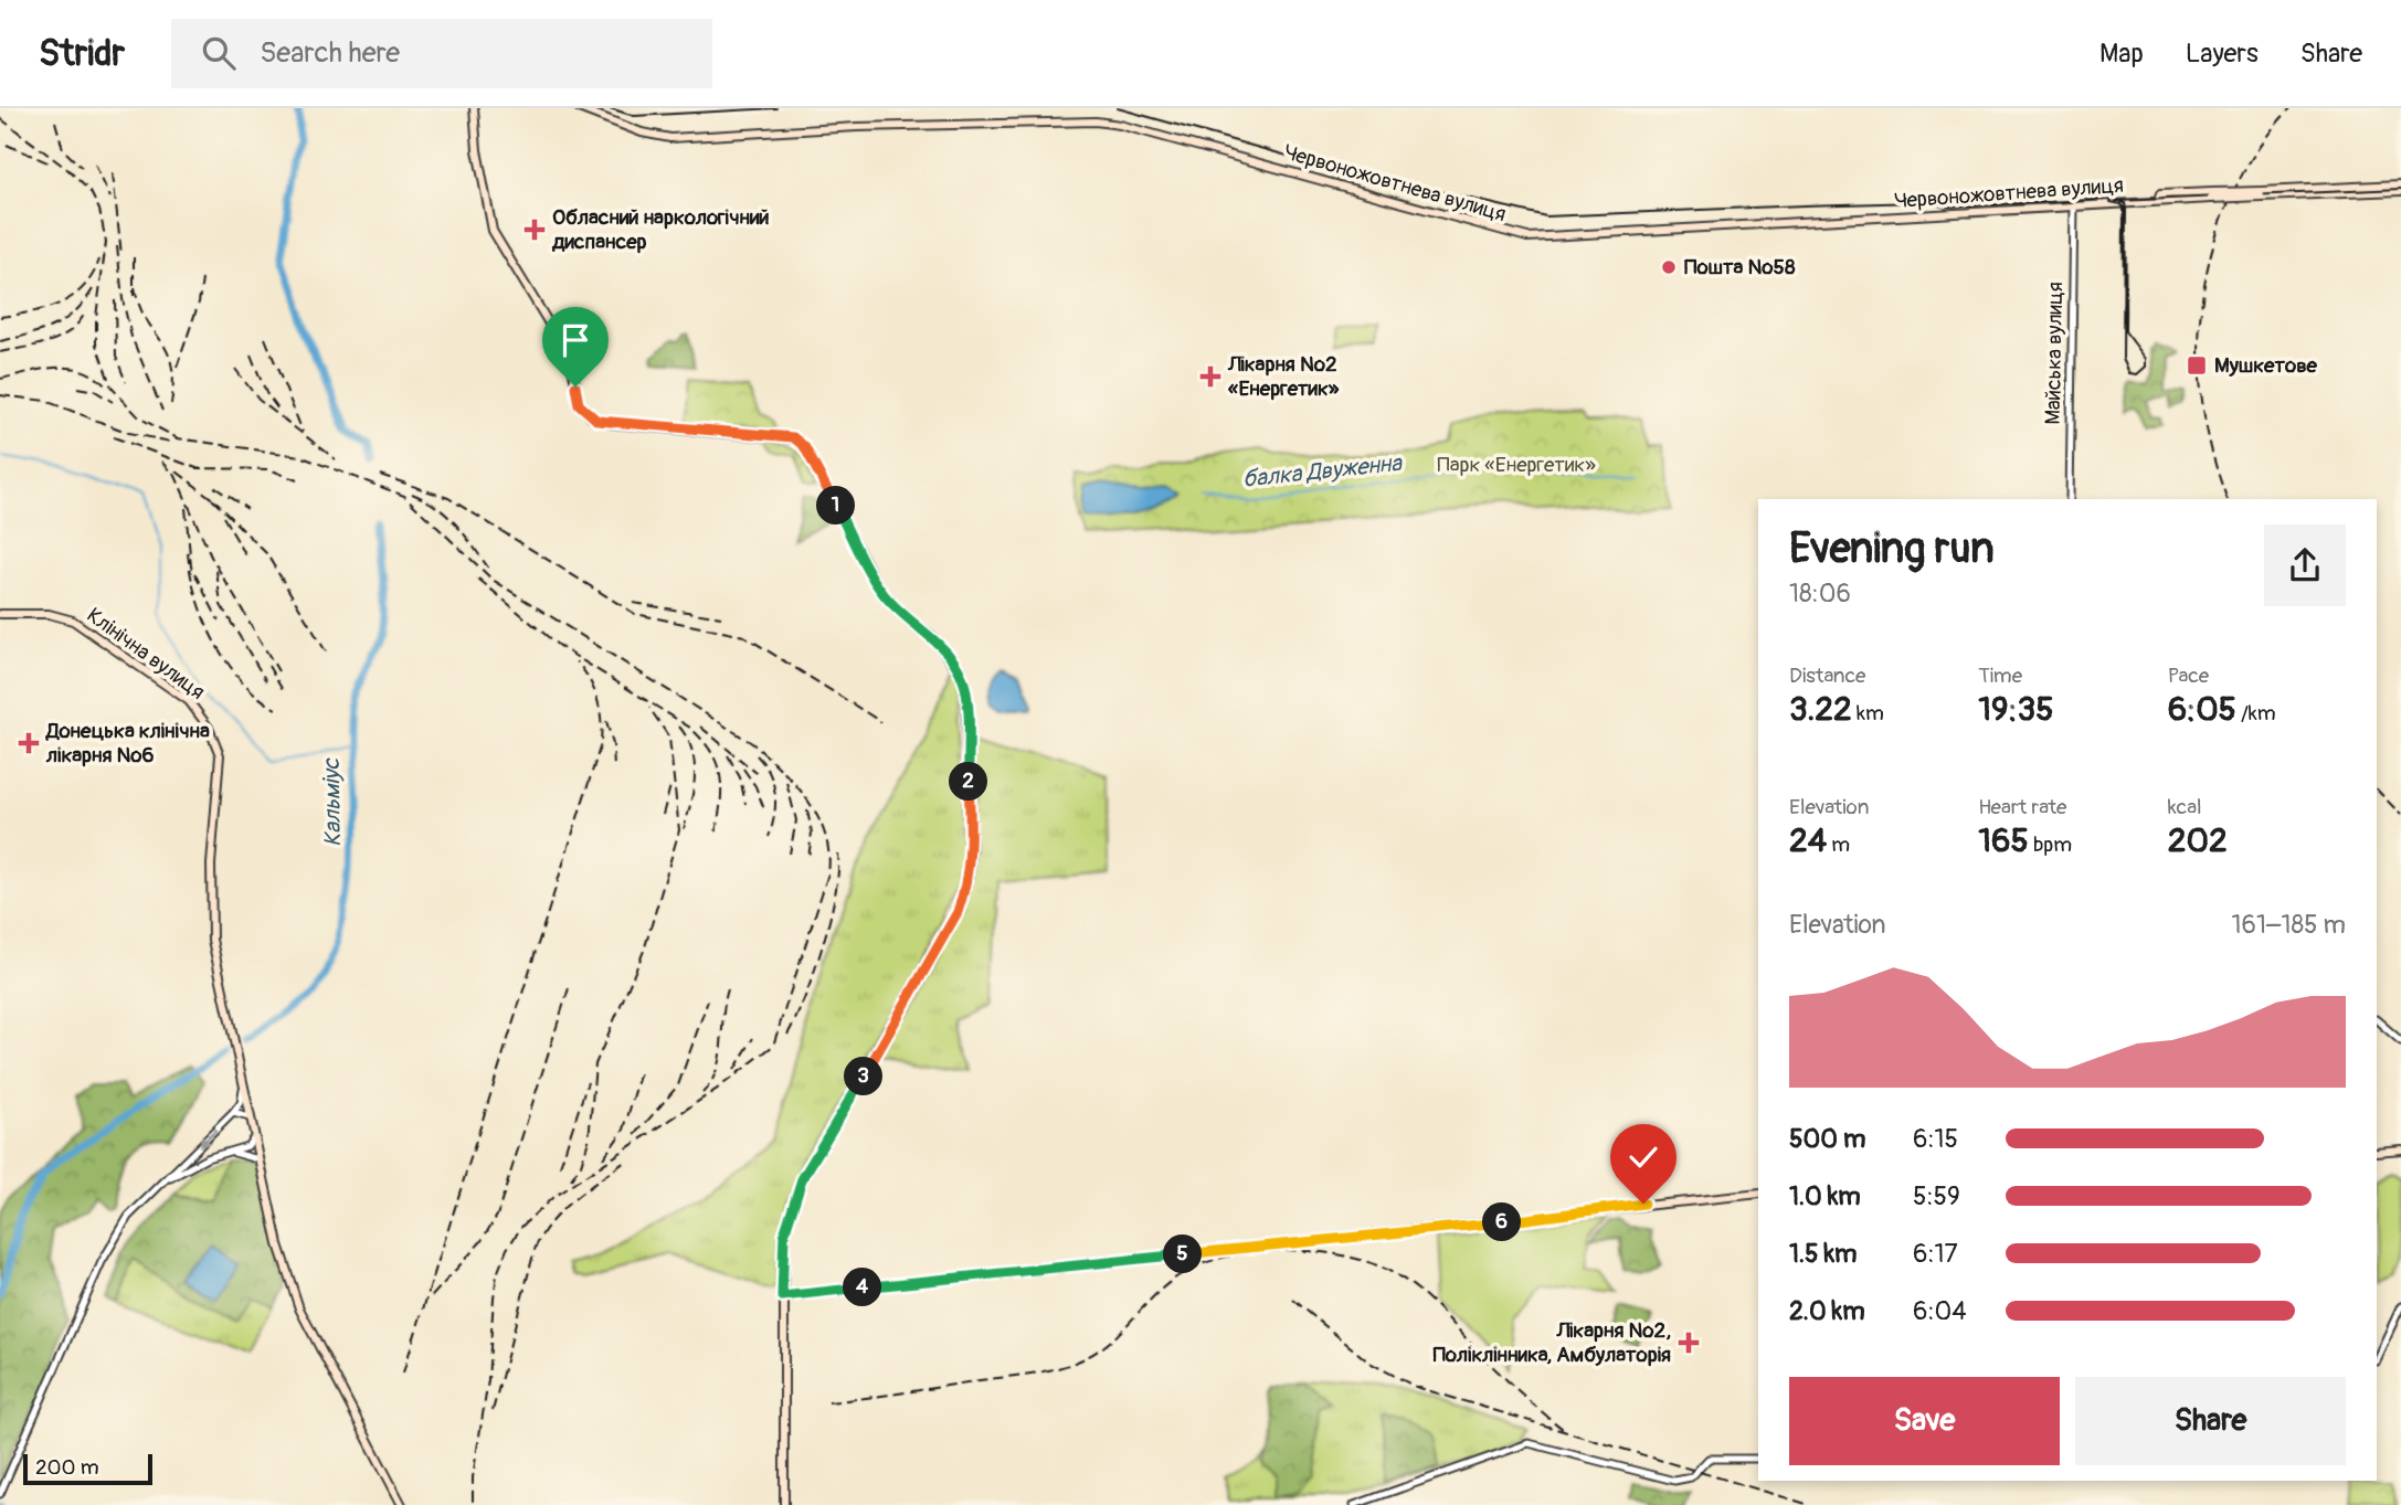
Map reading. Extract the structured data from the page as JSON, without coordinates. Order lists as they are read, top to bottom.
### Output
{
  "streets": {
    "main road": ["Червоножовтнева вулиця", "Клінічна вулиця"],
    "street": ["Майська вулиця"]
  },
  "crossings": [
    ["Червоножовтнева вулиця", "Майська вулиця"]
  ],
  "water": ["балка Двуженна", "Кальміус"],
  "parks": ["Парк «Енергетик»"],
  "places": {
    "health": [
      "Обласний наркологічний диспансер",
      "Лікарня №2 «Енергетик»",
      "Донецька клінічна лікарня №6",
      "Лікарня №2, Поліклінника, Амбулаторія"
    ],
    "other": ["Пошта №58"],
    "transit": ["Мушкетове"]
  },
  "scale_bar": "200 m",
  "page": {
    "header": "Stridr",
    "search": "Search here",
    "nav": ["Map", "Layers", "Share"],
    "pins": [
      "1",
      "2",
      "3",
      "6",
      "5",
      "4"
    ],
    "heading": ["Evening run", "18:06"],
    "stats": [
      ["Distance", "3.22 km"],
      ["Time", "19:35"],
      ["Pace", "6:05 /km"],
      ["Elevation", "24 m"],
      ["Heart rate", "165 bpm"],
      ["kcal", "202"]
    ],
    "chart": ["Elevation", "161–185 m"],
    "list": [
      {
        "name": "500 m",
        "note": "6:15"
      },
      {
        "name": "1.0 km",
        "note": "5:59"
      },
      {
        "name": "1.5 km",
        "note": "6:17"
      },
      {
        "name": "2.0 km",
        "note": "6:04"
      }
    ],
    "buttons": ["Save", "Share"],
    "scale": "200 m"
  }
}
